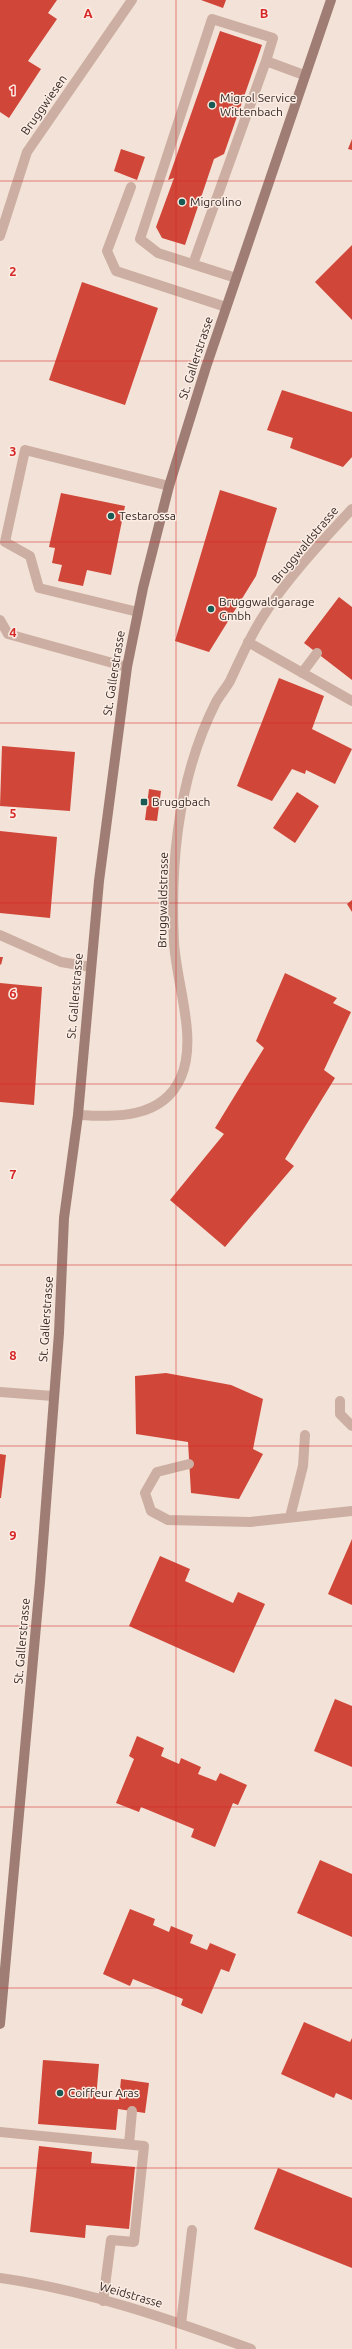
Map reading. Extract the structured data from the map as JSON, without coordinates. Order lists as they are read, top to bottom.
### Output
{
  "streets": {
    "main road": ["St. Gallerstrasse"],
    "street": ["Bruggwiesen", "Bruggwaldstrasse", "Weidstrasse"]
  },
  "crossings": [
    ["St. Gallerstrasse", "Bruggwaldstrasse"]
  ],
  "places": {
    "other": [
      "Migrol Service Wittenbach",
      "Migrolino",
      "Testarossa",
      "Bruggwaldgarage Gmbh",
      "Coiffeur Aras"
    ],
    "transit": ["Bruggbach"]
  },
  "grid": {
    "columns": ["A", "B"],
    "rows": [
      "1",
      "2",
      "3",
      "4",
      "5",
      "6",
      "7",
      "8",
      "9"
    ]
  }
}
